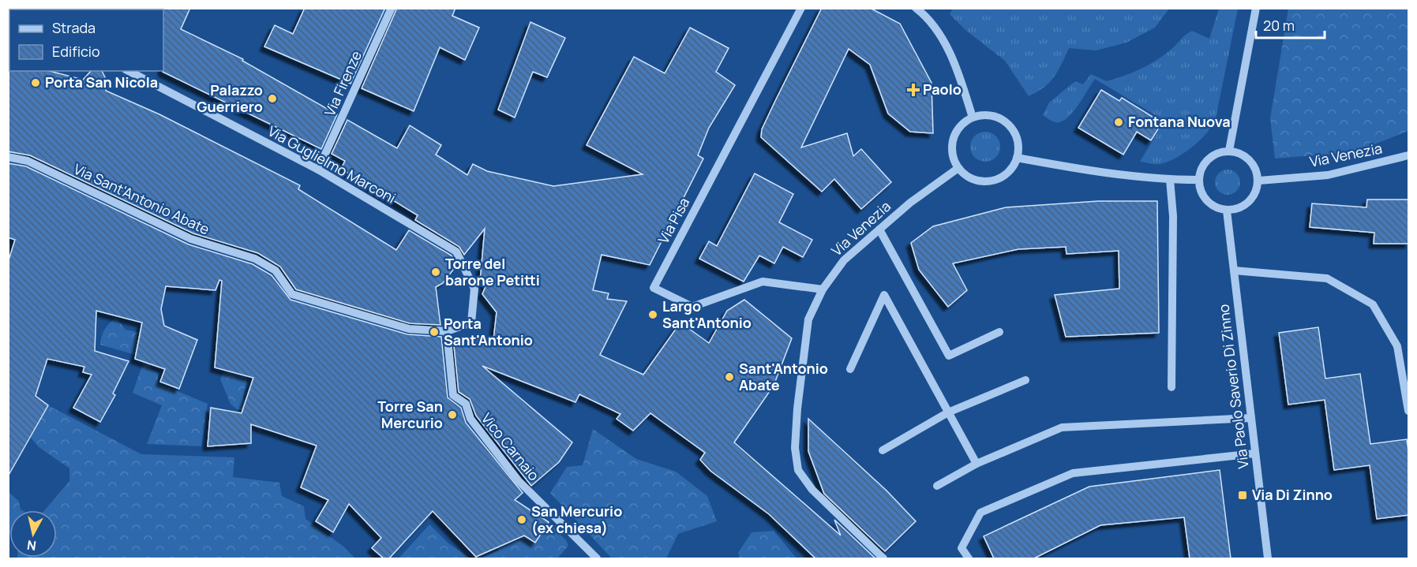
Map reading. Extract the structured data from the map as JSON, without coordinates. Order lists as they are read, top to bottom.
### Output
{
  "streets": {
    "street": [
      "Via Firenze",
      "Via Venezia",
      "Via Guglielmo Marconi",
      "Via Sant'Antonio Abate",
      "Via Pisa",
      "Via Paolo Saverio Di Zinno",
      "Vico Carnaio"
    ]
  },
  "crossings": [
    ["Via Firenze", "Via Guglielmo Marconi"],
    ["Via Venezia", "Via Pisa"],
    ["Via Venezia", "Via Paolo Saverio Di Zinno"],
    ["Via Guglielmo Marconi", "Via Sant'Antonio Abate"],
    ["Via Sant'Antonio Abate", "Vico Carnaio"]
  ],
  "places": {
    "other": [
      "Porta San Nicola",
      "Palazzo Guerriero",
      "Fontana Nuova",
      "Torre del barone Petitti",
      "Largo Sant'Antonio",
      "Porta Sant'Antonio",
      "Sant'Antonio Abate",
      "Torre San Mercurio",
      "San Mercurio (ex chiesa)"
    ],
    "health": ["Paolo"],
    "transit": ["Via Di Zinno"]
  },
  "legend": ["Strada", "Edificio"],
  "scale_bar": "20 m",
  "north": "bottom"
}
